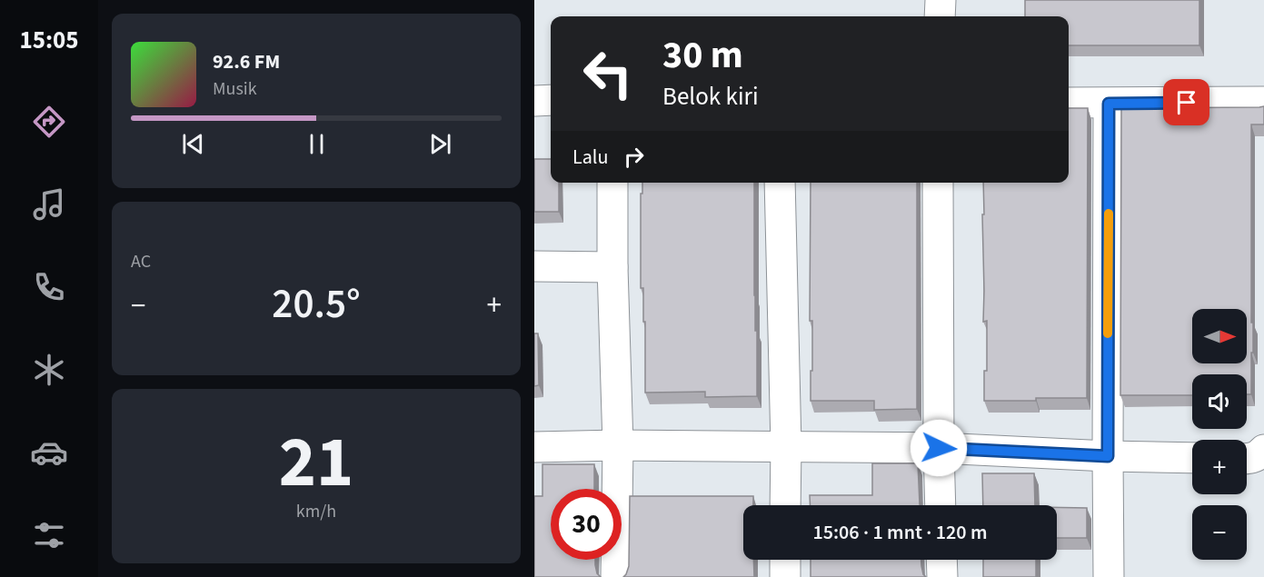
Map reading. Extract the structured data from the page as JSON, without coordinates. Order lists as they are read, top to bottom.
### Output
{
  "north": "right",
  "page": {
    "tabs": "15:05",
    "turn": ["30 m", "Belok kiri"],
    "song": ["92.6 FM", "Musik"],
    "then": "Lalu",
    "tile": [
      "AC",
      ["21", "km/h"]
    ],
    "heat": ["−", "20.5°", "+"],
    "map_buttons": ["+", "−"],
    "limit": "30",
    "trip": "15:06 · 1 mnt · 120 m"
  }
}
